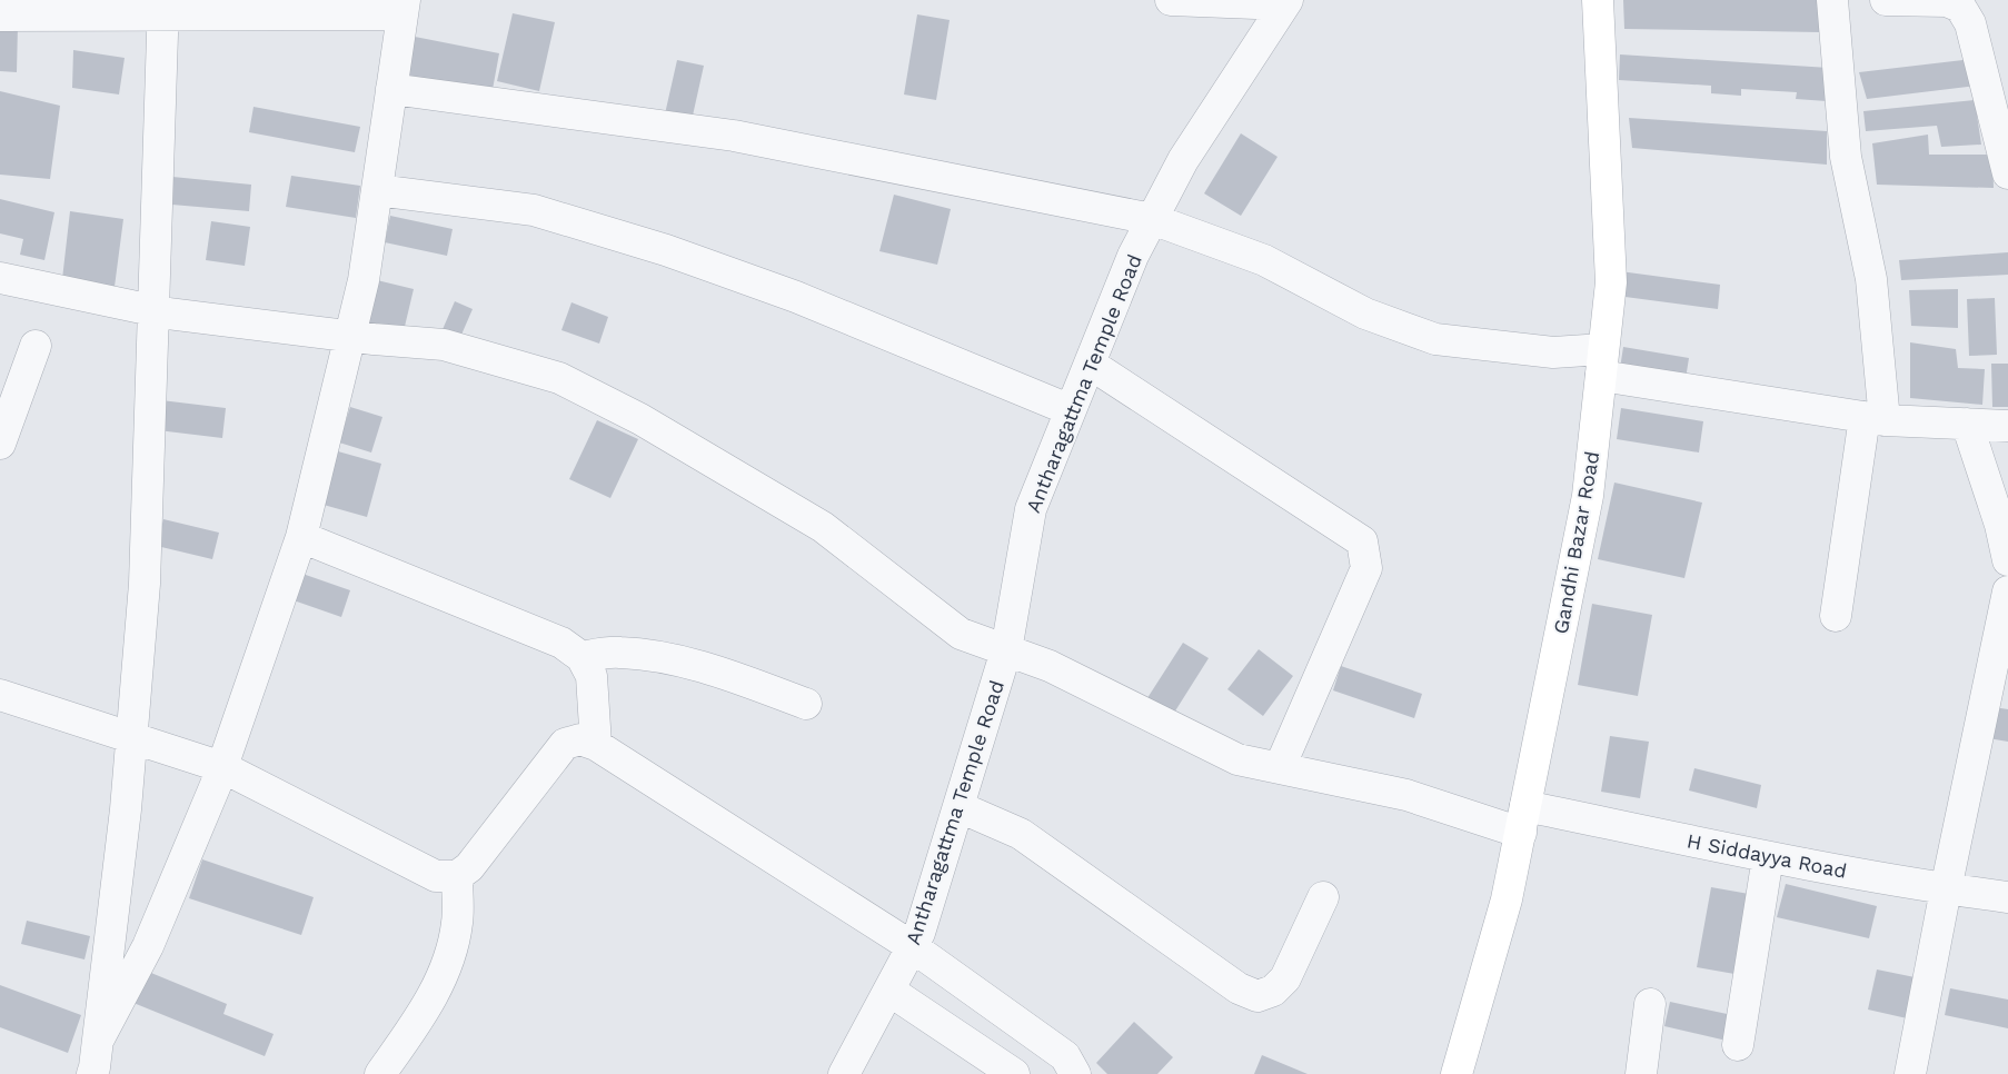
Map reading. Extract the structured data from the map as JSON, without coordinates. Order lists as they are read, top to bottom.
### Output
{
  "streets": {
    "main road": ["Gandhi Bazar Road"],
    "street": ["Antharagattma Temple Road", "H Siddayya Road"]
  },
  "crossings": [
    ["Antharagattma Temple Road", "H Siddayya Road"],
    ["Gandhi Bazar Road", "H Siddayya Road"]
  ]
}
